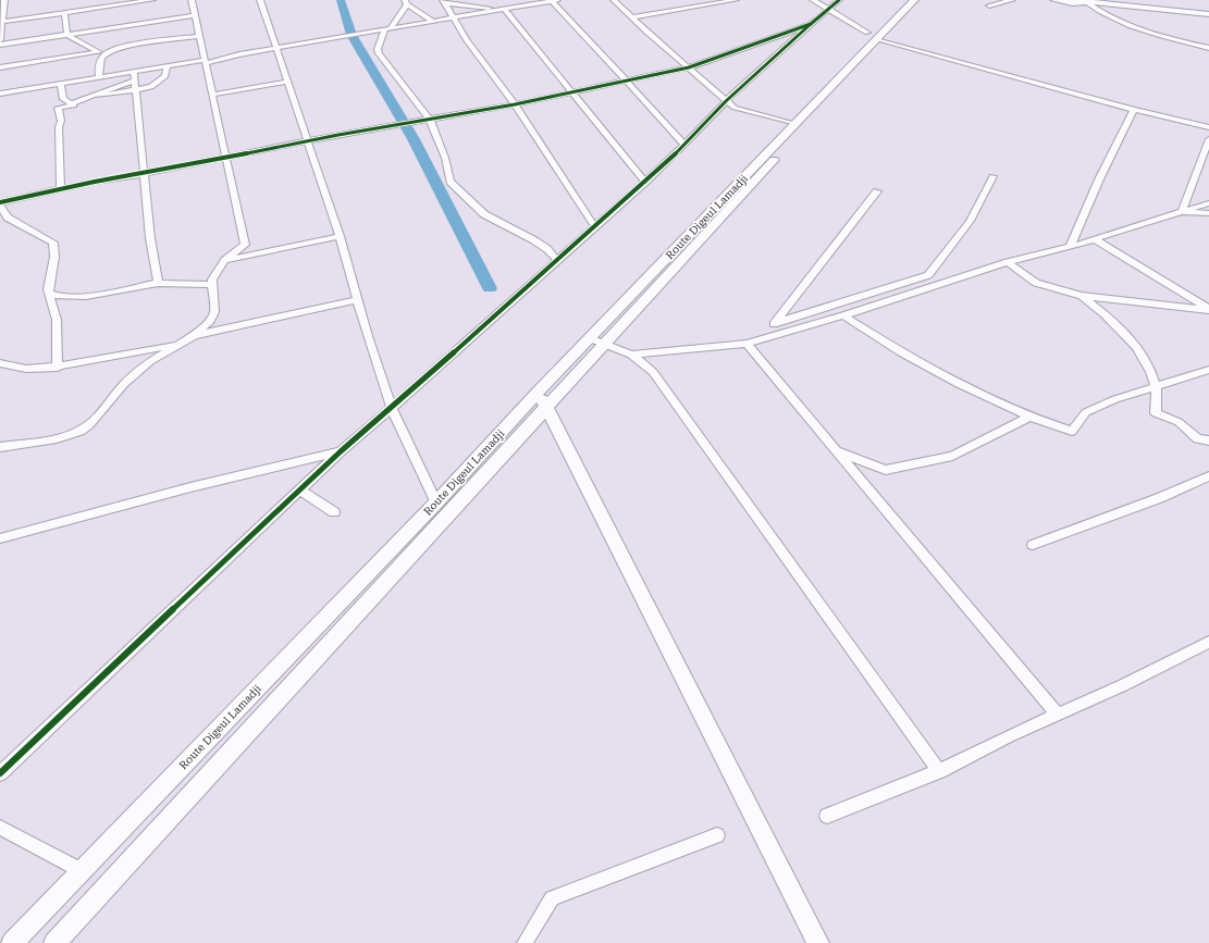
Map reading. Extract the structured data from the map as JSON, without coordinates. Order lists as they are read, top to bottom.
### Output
{
  "streets": {
    "main road": ["Route Digeul Lamadji"]
  }
}
